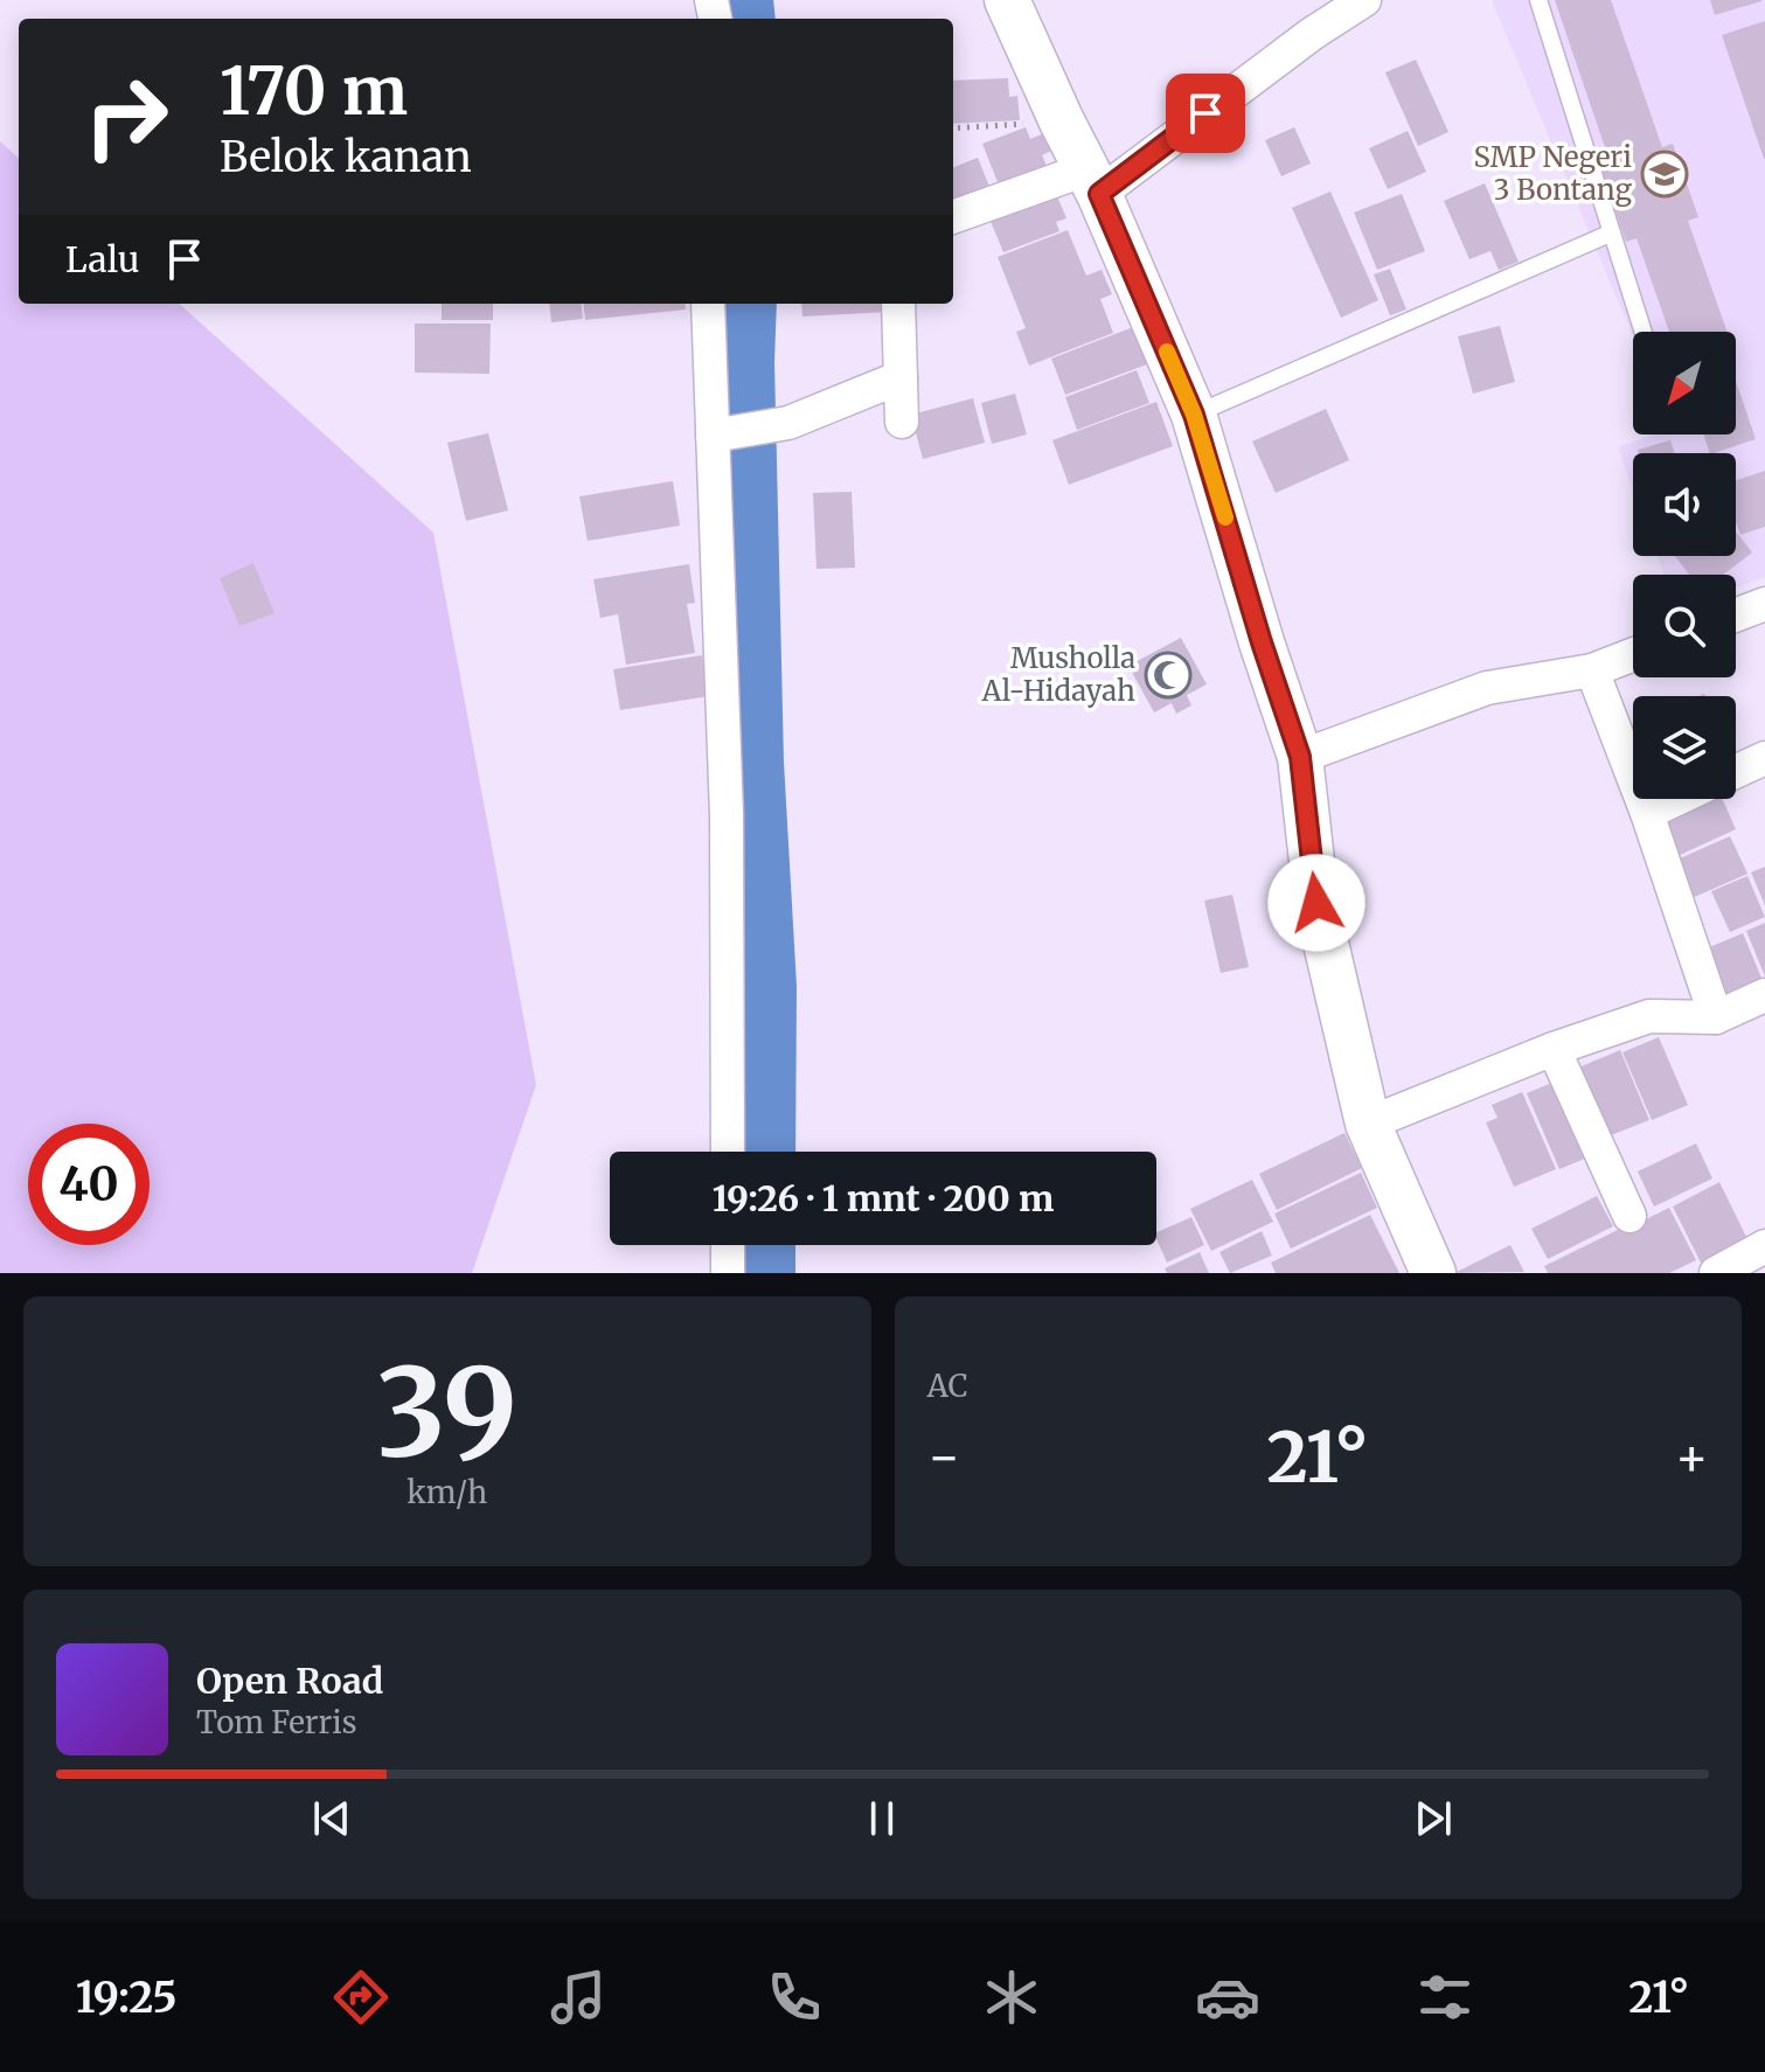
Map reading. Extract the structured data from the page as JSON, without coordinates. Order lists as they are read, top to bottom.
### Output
{
  "places": {
    "school or university": ["SMP Negeri 3 Bontang"],
    "mosque": ["Musholla Al-Hidayah"]
  },
  "north": "bottom left",
  "page": {
    "turn": ["170 m", "Belok kanan"],
    "then": "Lalu",
    "limit": "40",
    "trip": "19:26 · 1 mnt · 200 m",
    "tile": [
      ["39", "km/h"],
      "AC"
    ],
    "heat": ["−", "21°", "+"],
    "song": ["Open Road", "Tom Ferris"],
    "tabs": ["19:25", "21°"]
  }
}
